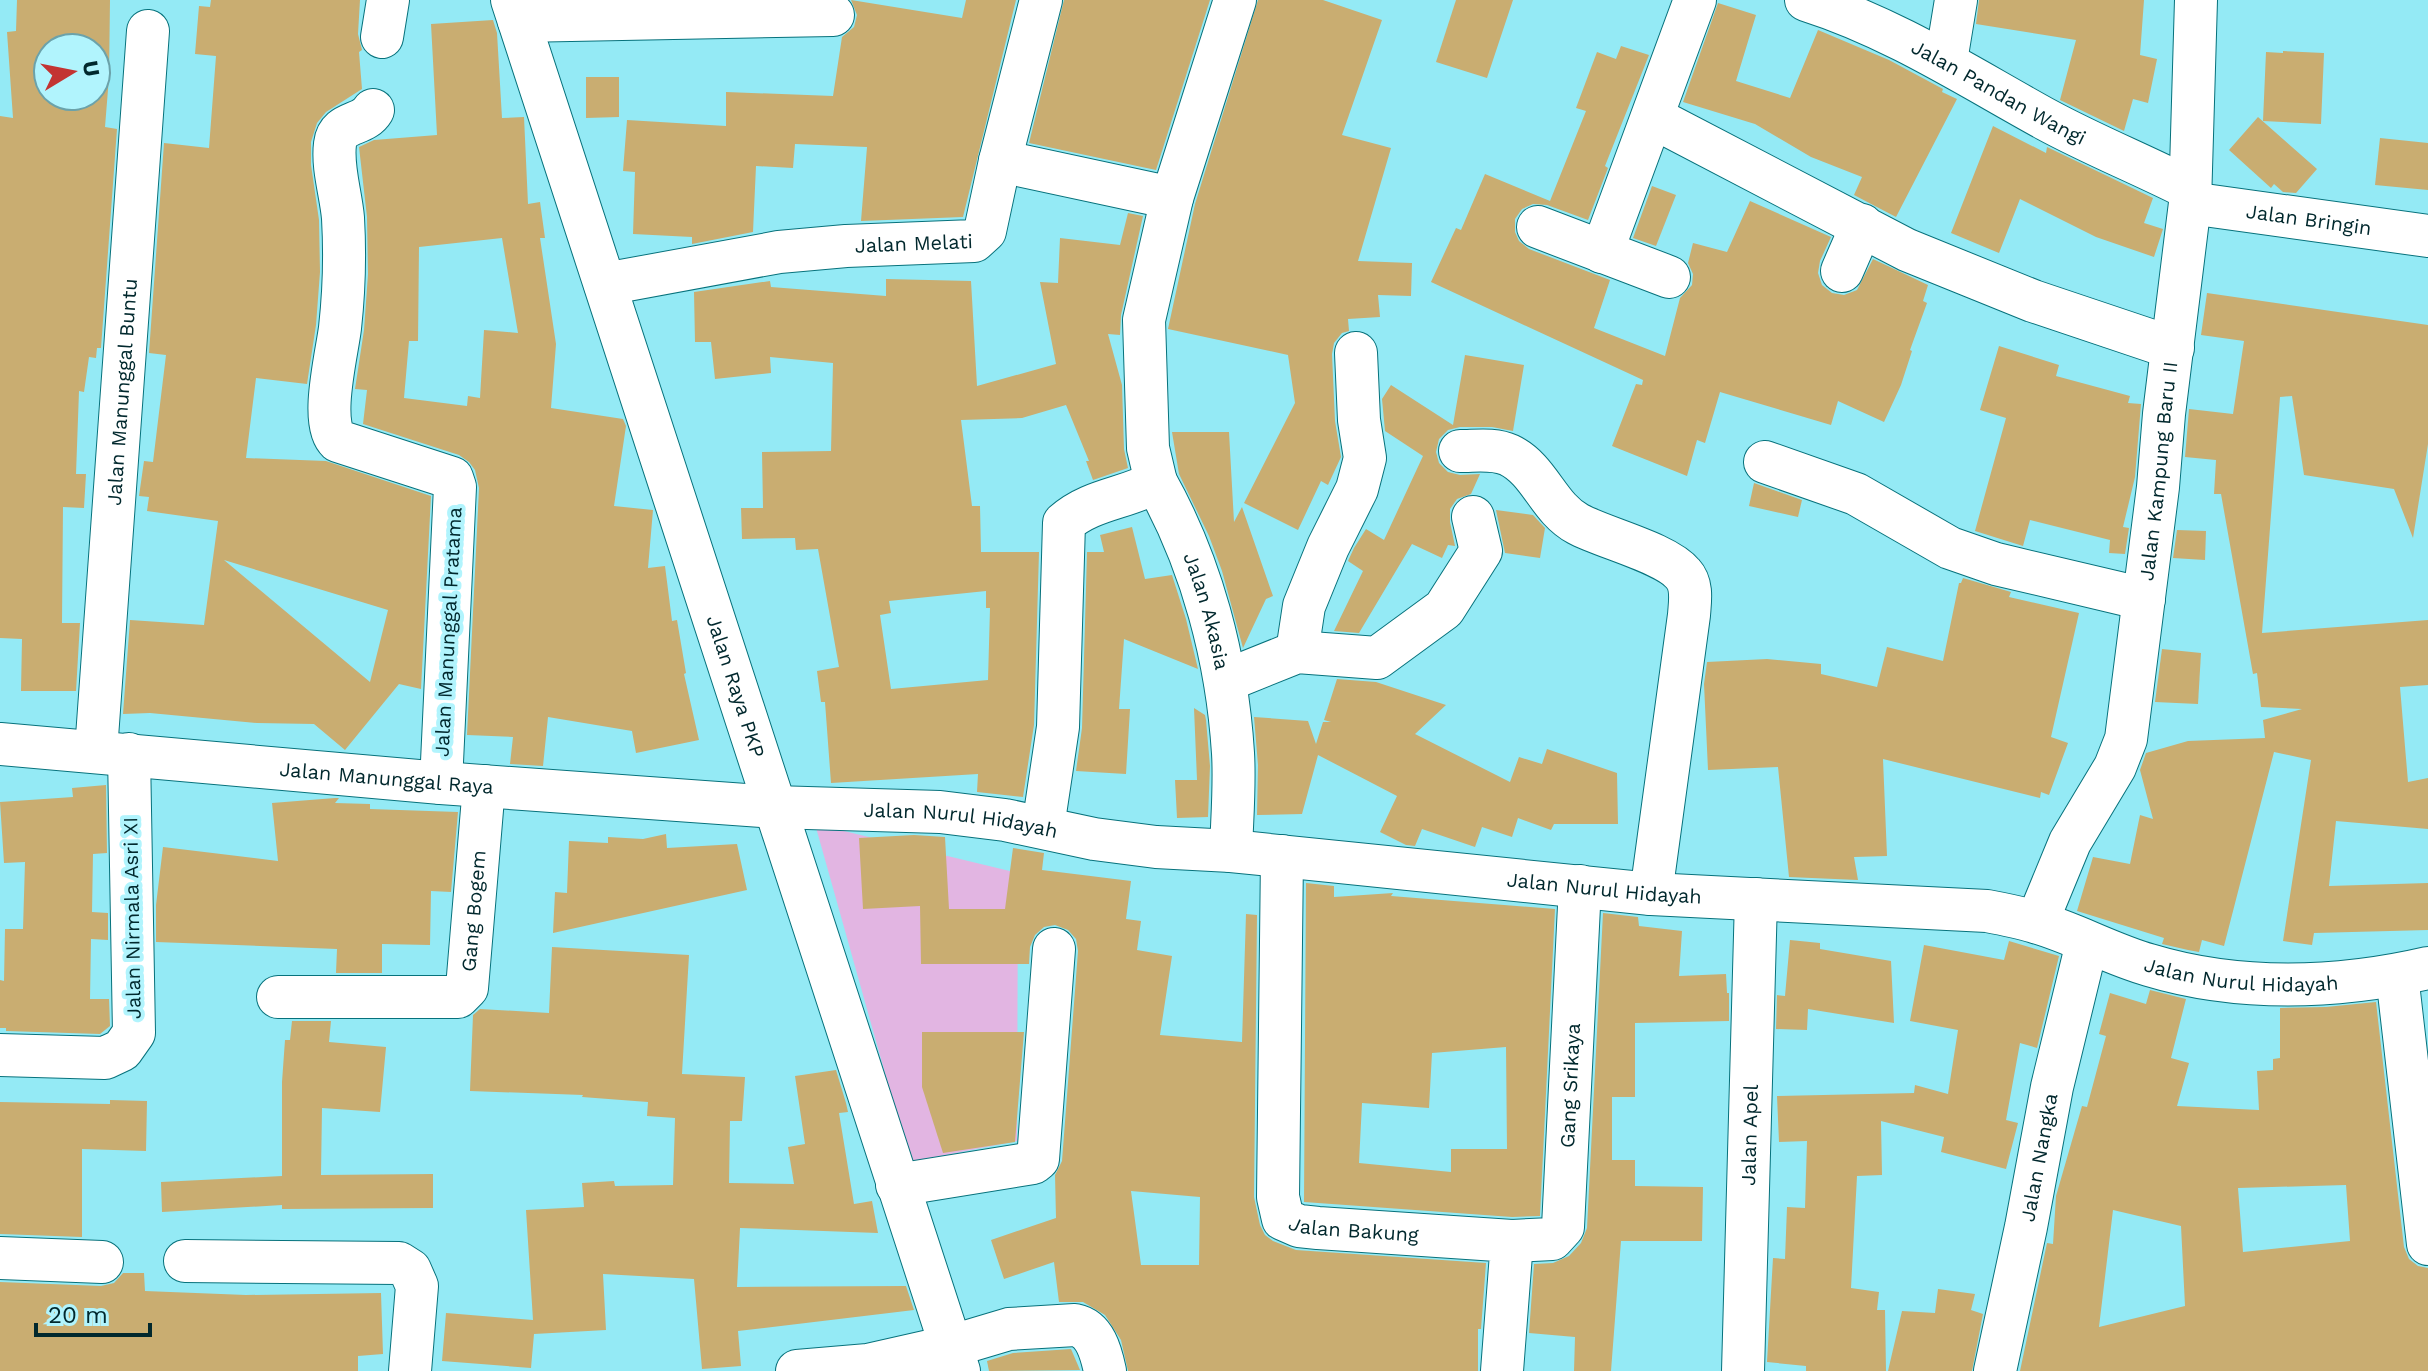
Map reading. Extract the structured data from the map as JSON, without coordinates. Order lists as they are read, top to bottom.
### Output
{
  "streets": {
    "street": [
      "Jalan Pandan Wangi",
      "Jalan Bringin",
      "Jalan Melati",
      "Jalan Manunggal Buntu",
      "Jalan Kampung Baru II",
      "Jalan Akasia",
      "Jalan Manunggal Pratama",
      "Jalan Raya PKP",
      "Jalan Manunggal Raya",
      "Jalan Nurul Hidayah",
      "Gang Bogem",
      "Jalan Nirmala Asri XI",
      "Gang Srikaya",
      "Jalan Apel",
      "Jalan Nangka",
      "Jalan Bakung"
    ]
  },
  "crossings": [
    ["Jalan Pandan Wangi", "Jalan Bringin"],
    ["Jalan Pandan Wangi", "Jalan Kampung Baru II"],
    ["Jalan Bringin", "Jalan Kampung Baru II"],
    ["Jalan Melati", "Jalan Raya PKP"],
    ["Jalan Manunggal Buntu", "Jalan Manunggal Raya"],
    ["Jalan Manunggal Buntu", "Jalan Nirmala Asri XI"],
    ["Jalan Kampung Baru II", "Jalan Nurul Hidayah"],
    ["Jalan Akasia", "Jalan Nurul Hidayah"],
    ["Jalan Manunggal Pratama", "Jalan Manunggal Raya"],
    ["Jalan Raya PKP", "Jalan Manunggal Raya"],
    ["Jalan Raya PKP", "Jalan Nurul Hidayah"],
    ["Jalan Manunggal Raya", "Jalan Nurul Hidayah"],
    ["Jalan Manunggal Raya", "Gang Bogem"],
    ["Jalan Manunggal Raya", "Jalan Nirmala Asri XI"],
    ["Jalan Nurul Hidayah", "Gang Srikaya"],
    ["Jalan Nurul Hidayah", "Jalan Apel"],
    ["Jalan Nurul Hidayah", "Jalan Nangka"],
    ["Jalan Nurul Hidayah", "Jalan Bakung"],
    ["Gang Srikaya", "Jalan Bakung"]
  ],
  "scale_bar": "20 m",
  "north": "right"
}
